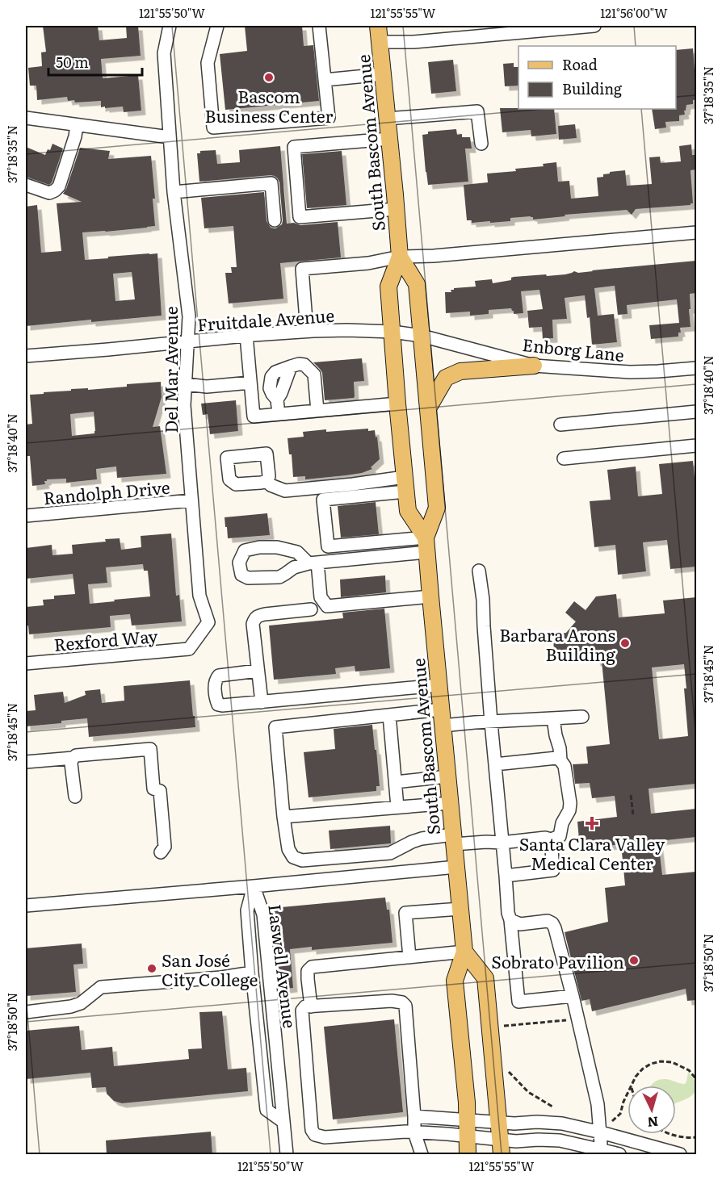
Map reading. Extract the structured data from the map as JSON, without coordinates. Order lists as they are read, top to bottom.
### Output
{
  "streets": {
    "main road": ["South Bascom Avenue"],
    "street": [
      "Fruitdale Avenue",
      "Enborg Lane",
      "Del Mar Avenue",
      "Randolph Drive",
      "Rexford Way",
      "Laswell Avenue"
    ]
  },
  "crossings": [
    ["South Bascom Avenue", "Fruitdale Avenue"],
    ["South Bascom Avenue", "Enborg Lane"],
    ["Fruitdale Avenue", "Enborg Lane"],
    ["Fruitdale Avenue", "Del Mar Avenue"],
    ["Del Mar Avenue", "Randolph Drive"],
    ["Del Mar Avenue", "Rexford Way"]
  ],
  "places": {
    "other": [
      "Bascom Business Center",
      "Barbara Arons Building",
      "Sobrato Pavilion",
      "San José City College"
    ],
    "health": ["Santa Clara Valley Medical Center"]
  },
  "legend": ["Road", "Building"],
  "scale_bar": "50 m",
  "north": "bottom",
  "coordinates": [
    "121°55'50\"W",
    "121°55'55\"W",
    "121°56'00\"W",
    "37°18'35\"N",
    "37°18'40\"N",
    "37°18'45\"N",
    "37°18'50\"N"
  ]
}
